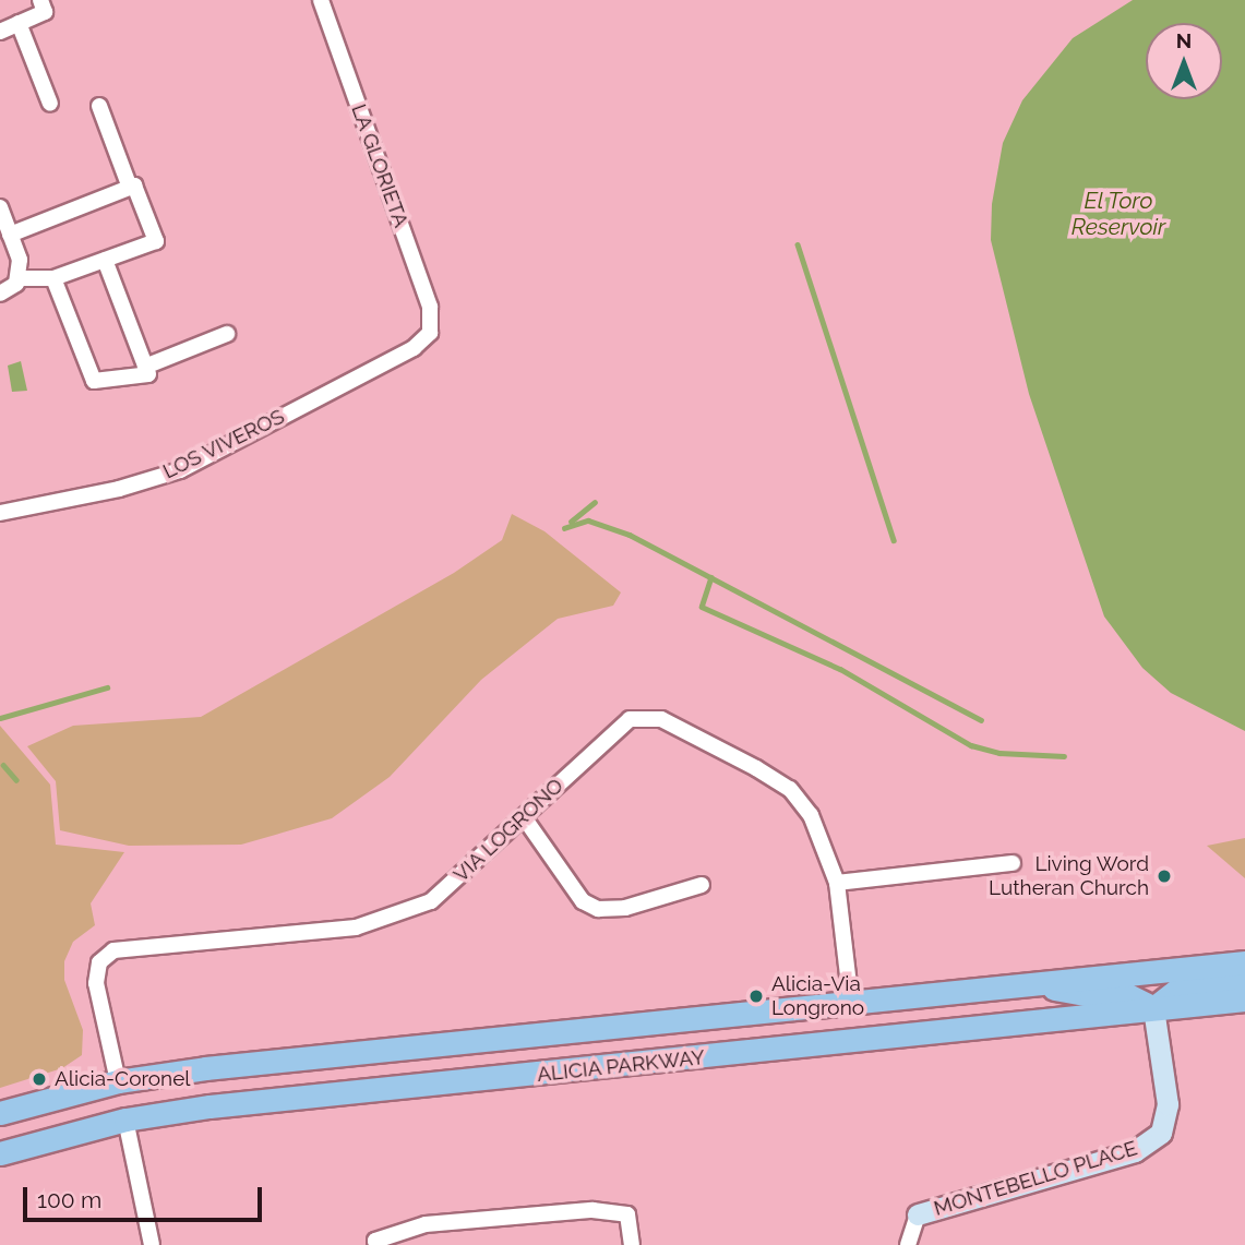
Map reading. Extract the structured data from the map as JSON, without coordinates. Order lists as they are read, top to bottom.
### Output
{
  "streets": {
    "main road": ["ALICIA PARKWAY"],
    "street": [
      "LA GLORIETA",
      "LOS VIVEROS",
      "VIA LOGRONO",
      "MONTEBELLO PLACE"
    ]
  },
  "crossings": [
    ["LA GLORIETA", "LOS VIVEROS"],
    ["VIA LOGRONO", "ALICIA PARKWAY"],
    ["ALICIA PARKWAY", "MONTEBELLO PLACE"]
  ],
  "water": ["El Toro Reservoir"],
  "places": ["Living Word Lutheran Church", "Alicia-Via Longrono", "Alicia-Coronel"],
  "scale_bar": "100 m",
  "north": "top"
}
